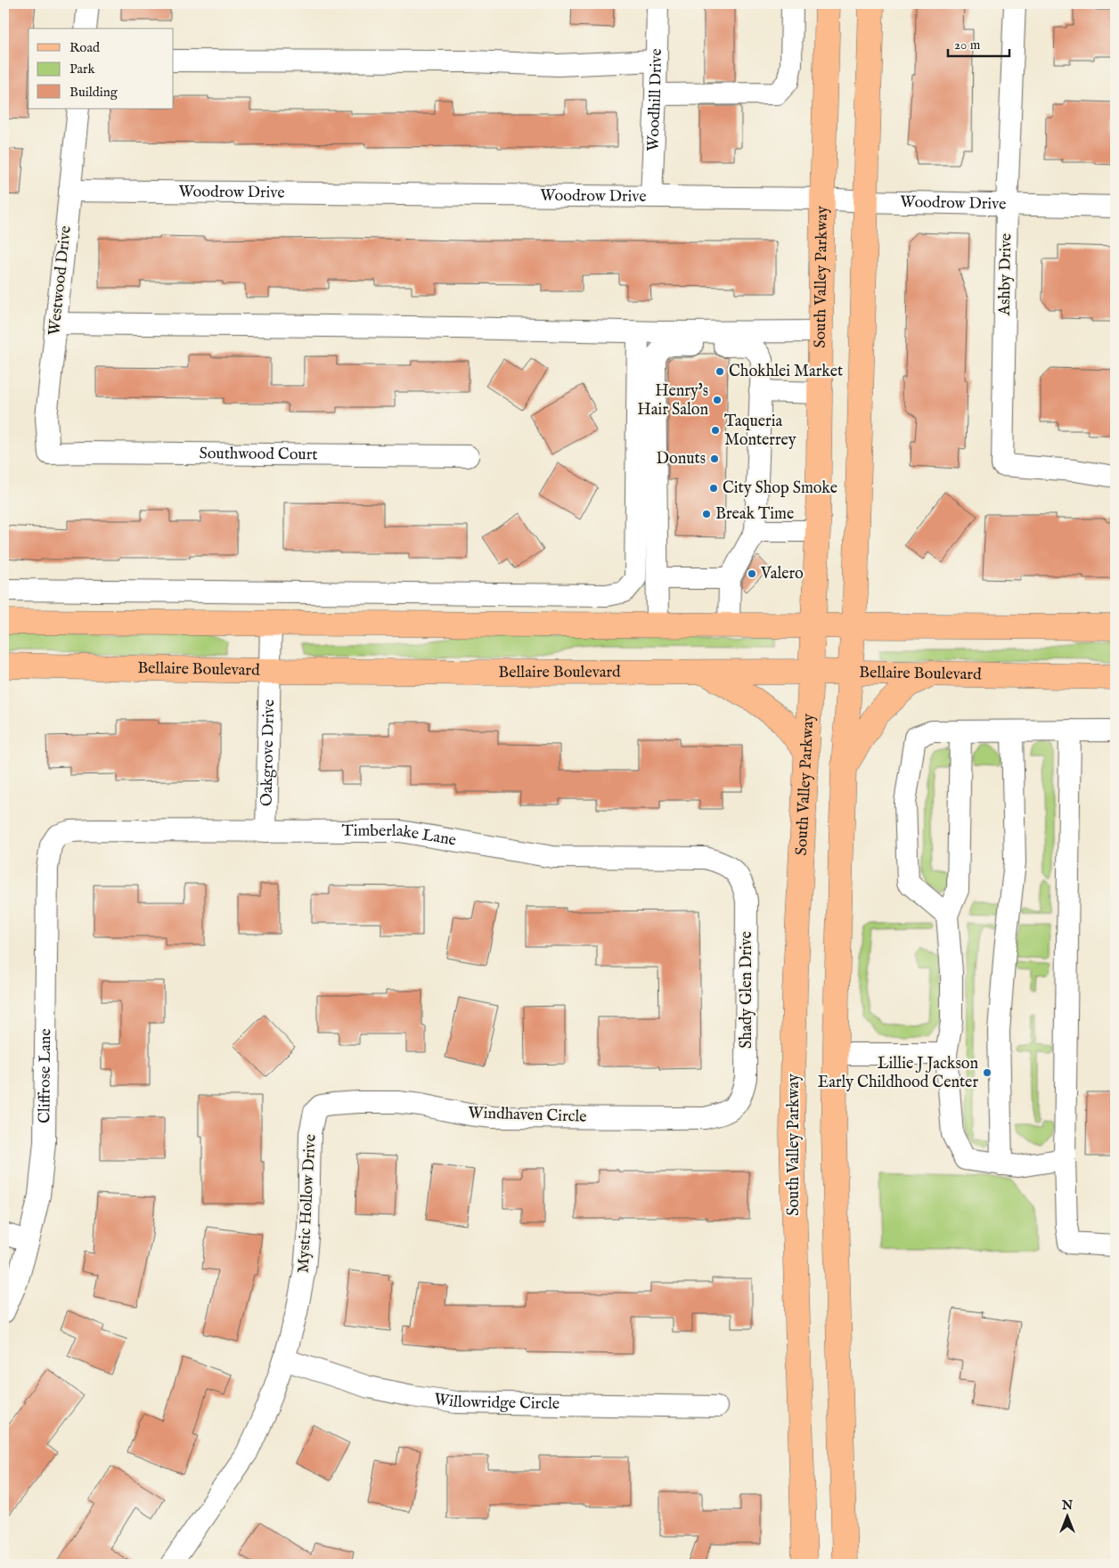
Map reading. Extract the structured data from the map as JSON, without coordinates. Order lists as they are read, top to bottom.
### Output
{
  "streets": {
    "main road": ["South Valley Parkway", "Bellaire Boulevard"],
    "street": [
      "Woodhill Drive",
      "Woodrow Drive",
      "Ashby Drive",
      "Westwood Drive",
      "Southwood Court",
      "Oakgrove Drive",
      "Timberlake Lane",
      "Shady Glen Drive",
      "Cliffrose Lane",
      "Windhaven Circle",
      "Mystic Hollow Drive",
      "Willowridge Circle"
    ]
  },
  "crossings": [
    ["Woodhill Drive", "Woodrow Drive"],
    ["Woodrow Drive", "Ashby Drive"],
    ["Woodrow Drive", "South Valley Parkway"],
    ["Woodrow Drive", "Westwood Drive"],
    ["South Valley Parkway", "Bellaire Boulevard"],
    ["Westwood Drive", "Southwood Court"],
    ["Bellaire Boulevard", "Oakgrove Drive"],
    ["Oakgrove Drive", "Timberlake Lane"],
    ["Timberlake Lane", "Shady Glen Drive"],
    ["Timberlake Lane", "Cliffrose Lane"],
    ["Shady Glen Drive", "Windhaven Circle"],
    ["Windhaven Circle", "Mystic Hollow Drive"],
    ["Mystic Hollow Drive", "Willowridge Circle"]
  ],
  "places": [
    "Chokhlei Market",
    "Henry's Hair Salon",
    "Taqueria Monterrey",
    "Donuts",
    "City Shop Smoke",
    "Break Time",
    "Valero",
    "Lillie J Jackson Early Childhood Center"
  ],
  "legend": ["Road", "Park", "Building"],
  "scale_bar": "20 m",
  "north": "top"
}
